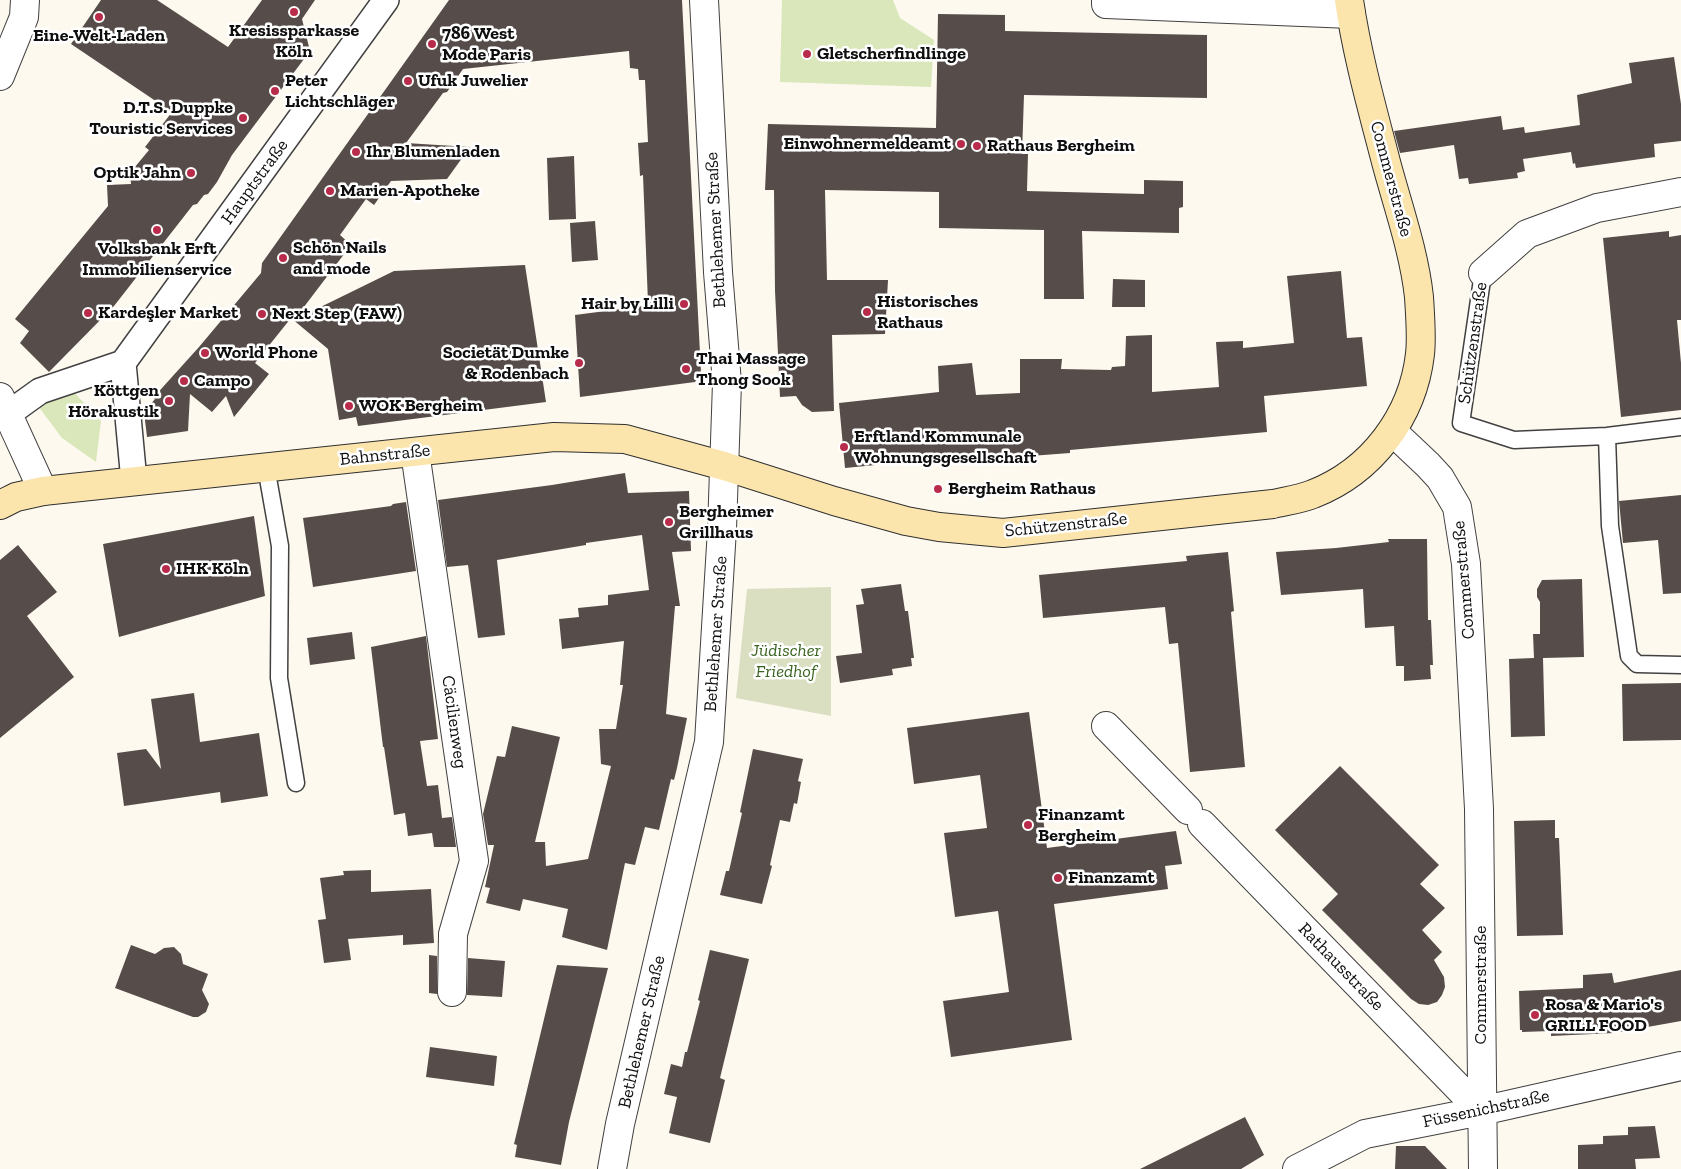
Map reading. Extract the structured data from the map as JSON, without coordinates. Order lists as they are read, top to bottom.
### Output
{
  "streets": {
    "main road": ["Commerstraße", "Schützenstraße", "Bahnstraße"],
    "street": [
      "Hauptstraße",
      "Bethlehemer Straße",
      "Cäcilienweg",
      "Rathausstraße",
      "Füssenichstraße"
    ]
  },
  "crossings": [
    ["Commerstraße", "Schützenstraße"],
    ["Commerstraße", "Rathausstraße"],
    ["Commerstraße", "Füssenichstraße"],
    ["Bethlehemer Straße", "Schützenstraße"],
    ["Bethlehemer Straße", "Bahnstraße"],
    ["Schützenstraße", "Bahnstraße"],
    ["Bahnstraße", "Cäcilienweg"],
    ["Rathausstraße", "Füssenichstraße"]
  ],
  "parks": ["Jüdischer Friedhof"],
  "places": [
    "Kresissparkasse Köln",
    "Eine-Welt-Laden",
    "786 West Mode Paris",
    "Gletscherfindlinge",
    "Ufuk Juwelier",
    "Peter Lichtschläger",
    "D.T.S. Duppke Touristic Services",
    "Einwohnermeldeamt",
    "Rathaus Bergheim",
    "Ihr Blumenladen",
    "Optik Jahn",
    "Marien-Apotheke",
    "Volksbank Erft Immobilienservice",
    "Schön Nails and mode",
    "Hair by Lilli",
    "Historisches Rathaus",
    "Kardeşler Market",
    "Next Step (FAW)",
    "World Phone",
    "Societät Dumke & Rodenbach",
    "Thai Massage Thong Sook",
    "Campo",
    "Köttgen Hörakustik",
    "WOK Bergheim",
    "Erftland Kommunale Wohnungsgesellschaft",
    "Bergheim Rathaus",
    "Bergheimer Grillhaus",
    "IHK Köln",
    "Finanzamt Bergheim",
    "Finanzamt",
    "Rosa & Mario's GRILL FOOD"
  ]
}
